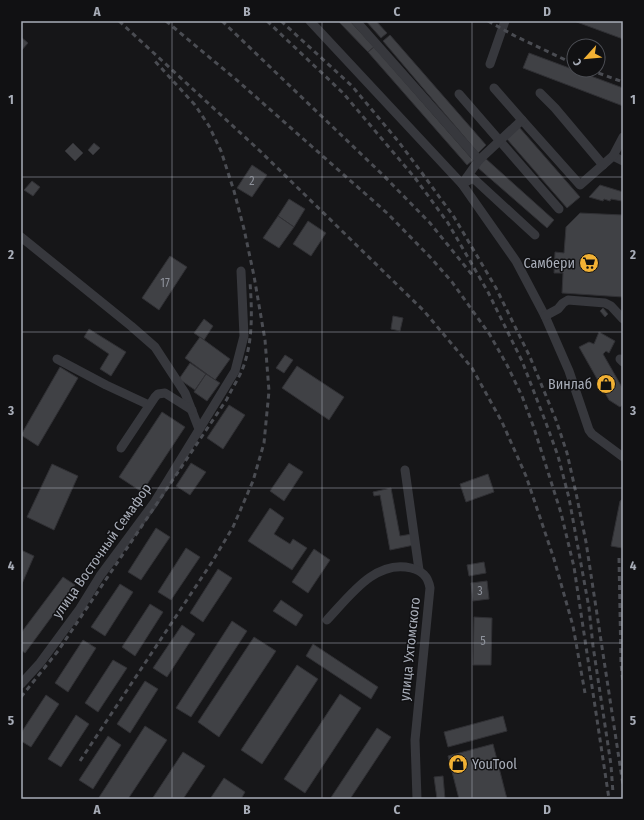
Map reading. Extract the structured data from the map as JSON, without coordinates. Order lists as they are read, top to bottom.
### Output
{
  "streets": {
    "street": ["улица Восточный Семафор", "улица Ухтомского"]
  },
  "places": {
    "supermarket": ["Самбери"],
    "shop": ["Винлаб", "YouTool"]
  },
  "house_numbers": [
    "2",
    "17",
    "3",
    "5"
  ],
  "north": "bottom left",
  "grid": {
    "columns": [
      "A",
      "B",
      "C",
      "D"
    ],
    "rows": [
      "1",
      "2",
      "3",
      "4",
      "5"
    ]
  }
}
